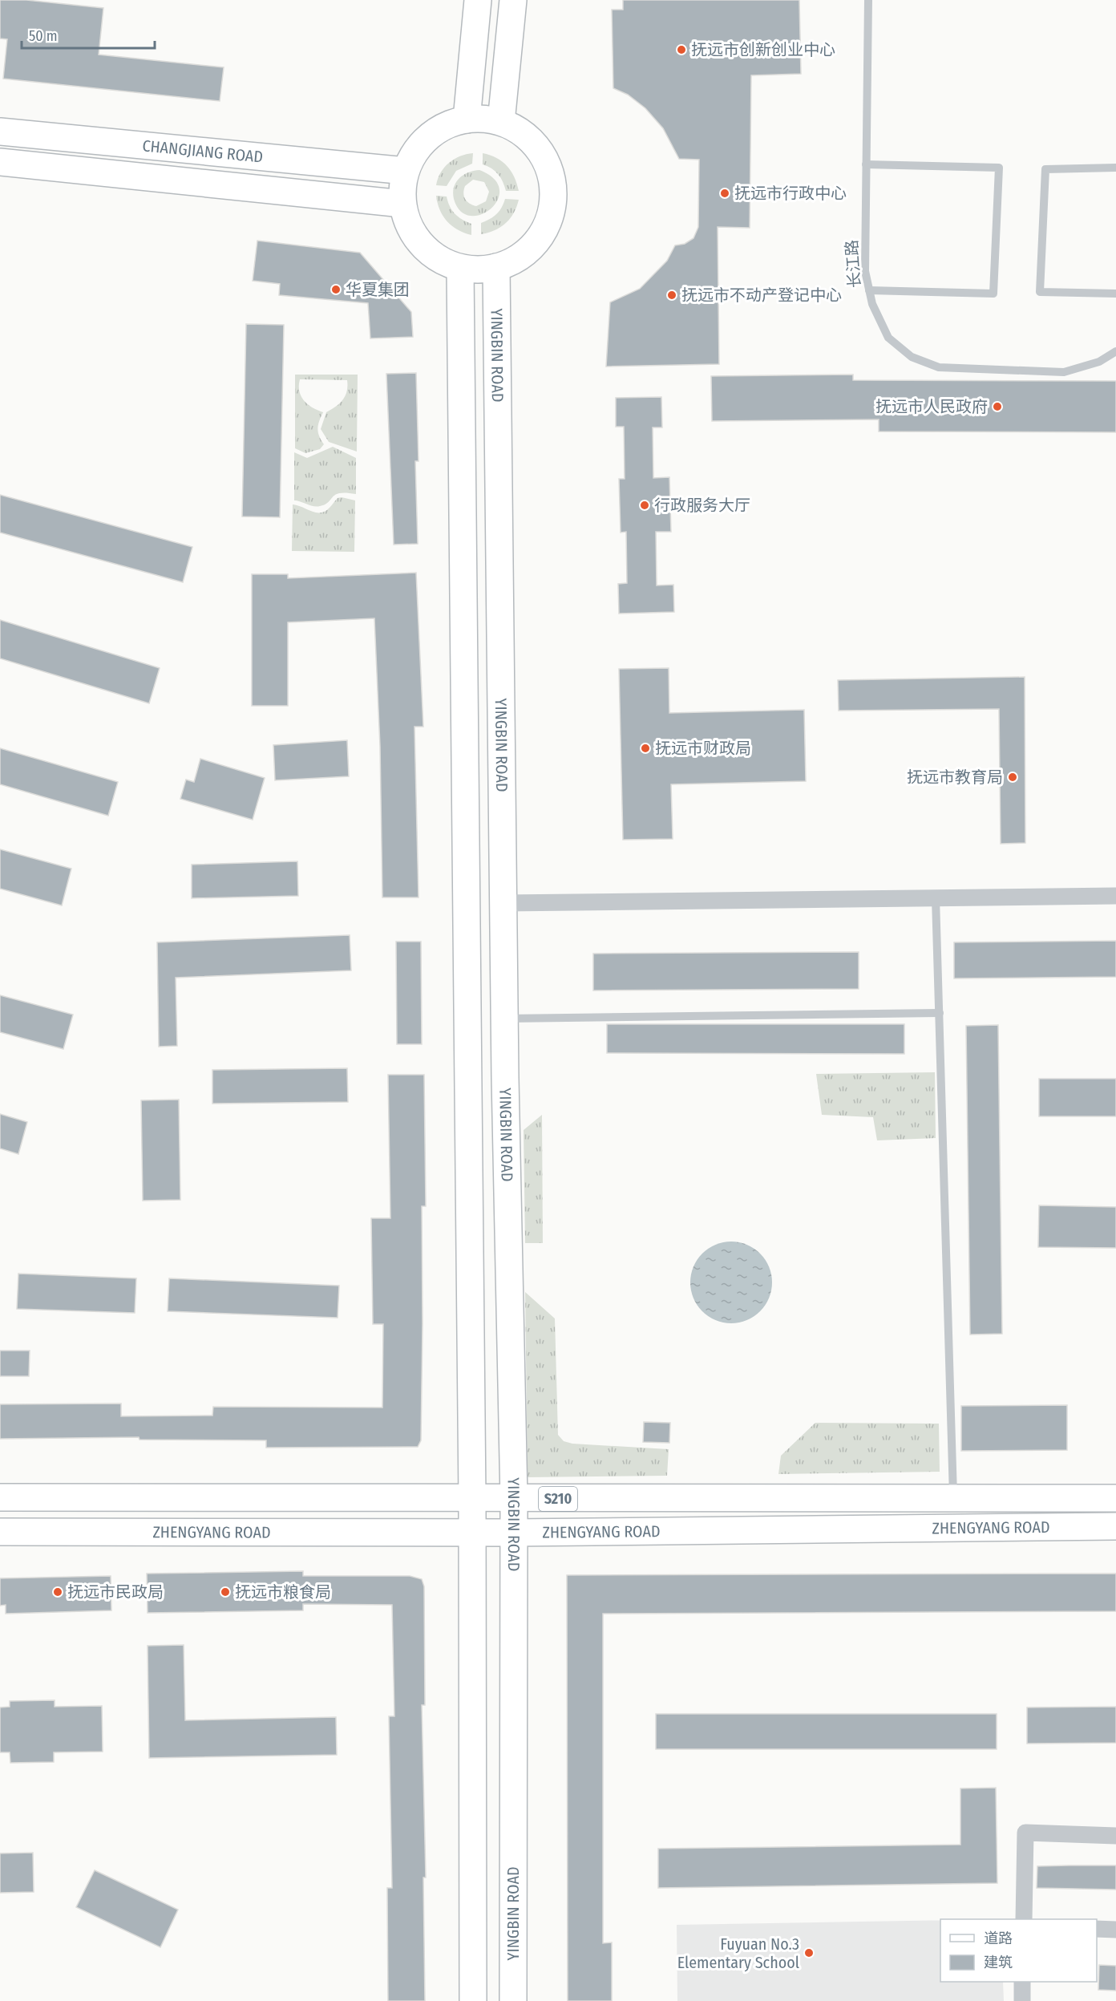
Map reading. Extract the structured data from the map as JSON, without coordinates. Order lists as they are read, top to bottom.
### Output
{
  "streets": {
    "main road": [
      "CHANGJIANG ROAD",
      "YINGBIN ROAD",
      "S210",
      "ZHENGYANG ROAD"
    ],
    "lane": ["长江路"]
  },
  "crossings": [
    ["CHANGJIANG ROAD", "YINGBIN ROAD"],
    ["YINGBIN ROAD", "ZHENGYANG ROAD"]
  ],
  "places": [
    "抚远市创新创业中心",
    "抚远市行政中心",
    "华夏集团",
    "抚远市不动产登记中心",
    "抚远市人民政府",
    "行政服务大厅",
    "抚远市财政局",
    "抚远市教育局",
    "抚远市民政局",
    "抚远市粮食局",
    "Fuyuan No.3 Elementary School"
  ],
  "legend": ["道路", "建筑"],
  "scale_bar": "50 m"
}
